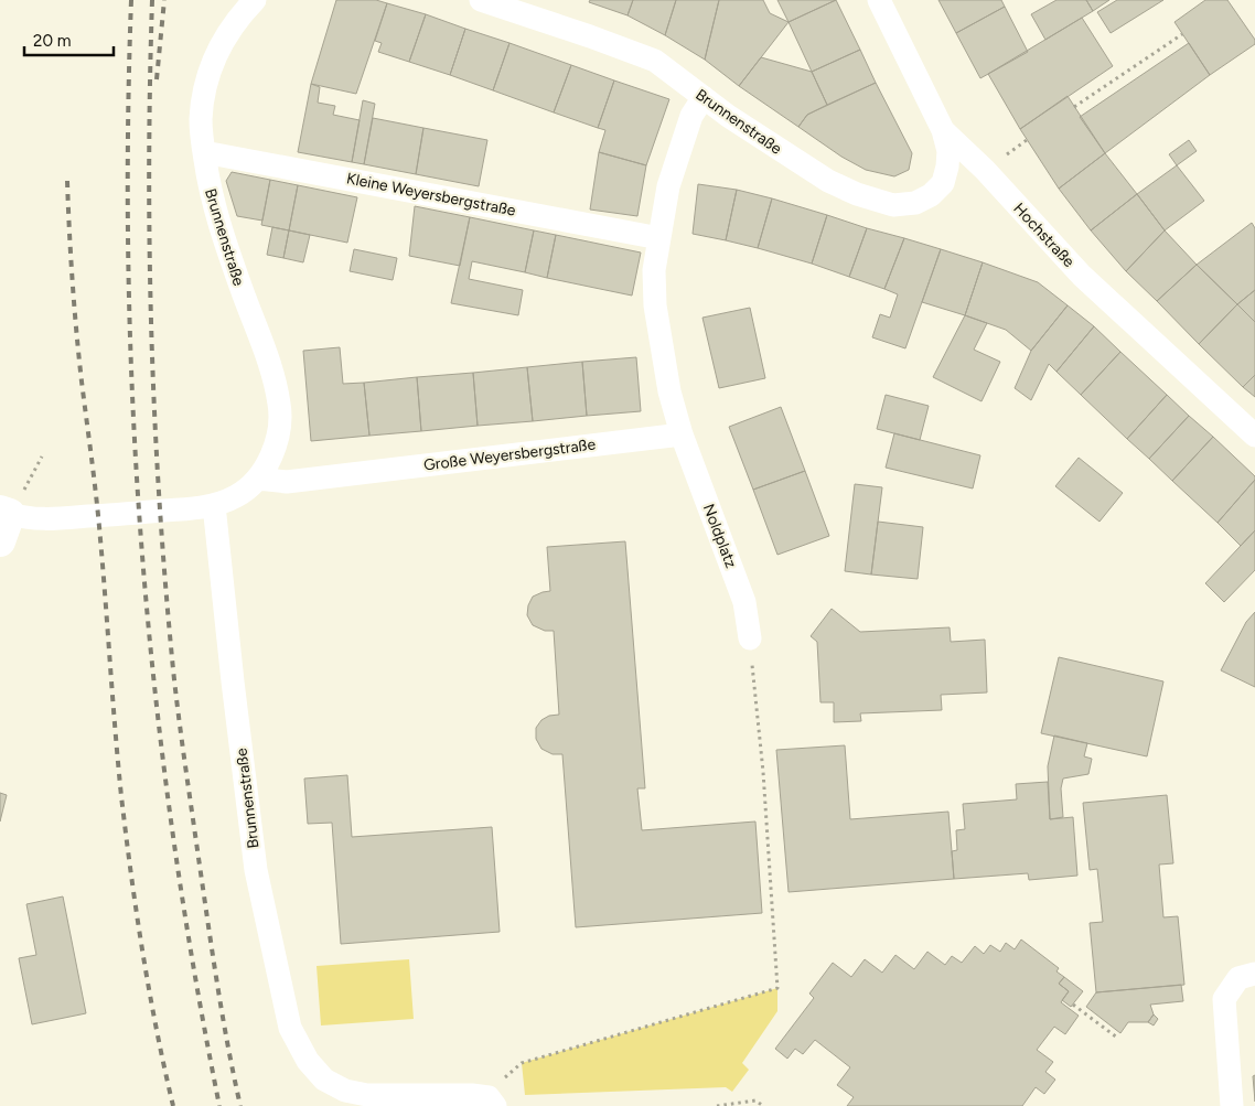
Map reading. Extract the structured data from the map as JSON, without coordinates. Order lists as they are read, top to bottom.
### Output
{
  "streets": {
    "street": [
      "Brunnenstraße",
      "Kleine Weyersbergstraße",
      "Hochstraße",
      "Große Weyersbergstraße",
      "Noldplatz"
    ]
  },
  "crossings": [
    ["Brunnenstraße", "Kleine Weyersbergstraße"],
    ["Brunnenstraße", "Hochstraße"],
    ["Brunnenstraße", "Große Weyersbergstraße"],
    ["Große Weyersbergstraße", "Noldplatz"]
  ],
  "scale_bar": "20 m"
}
